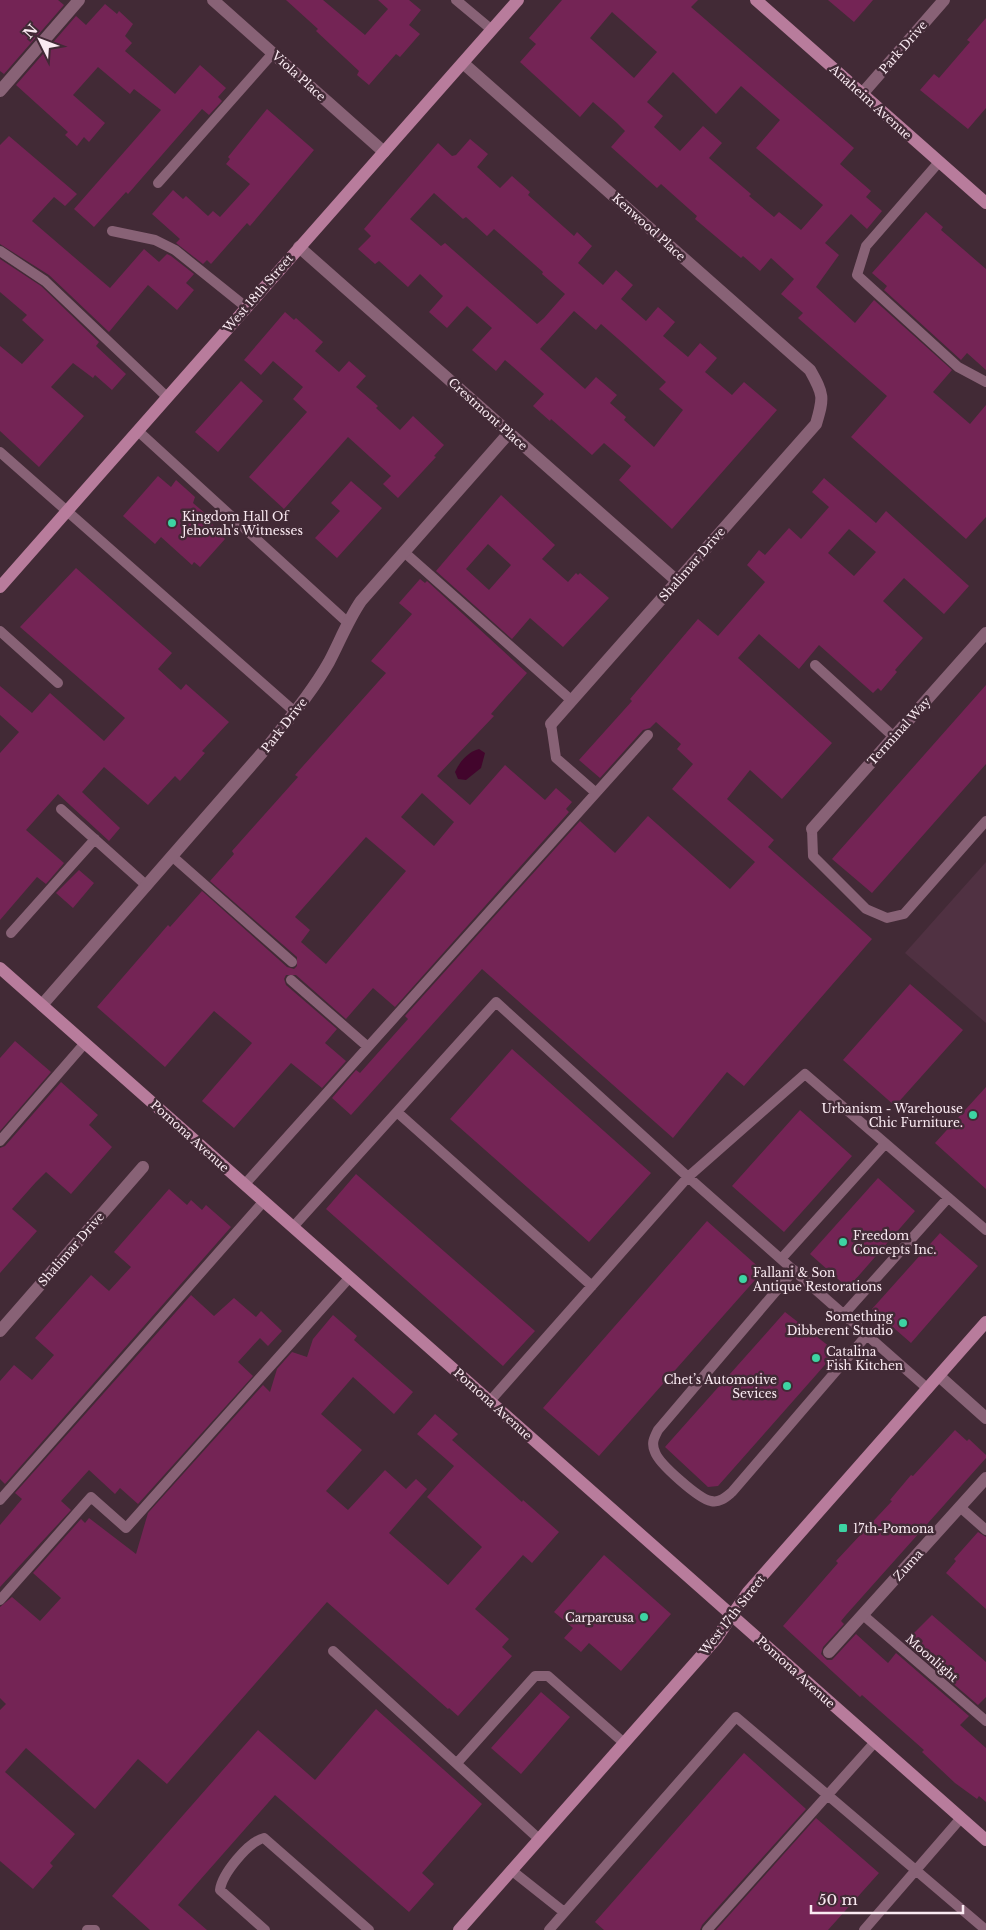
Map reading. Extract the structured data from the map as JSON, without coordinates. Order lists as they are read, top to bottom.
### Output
{
  "streets": {
    "street": [
      "Park Drive",
      "Viola Place",
      "Anaheim Avenue",
      "Kenwood Place",
      "West 18th Street",
      "Crestmont Place",
      "Shalimar Drive",
      "Terminal Way",
      "Pomona Avenue",
      "Zuma",
      "West 17th Street"
    ],
    "lane": ["Moonlight"]
  },
  "crossings": [
    ["Park Drive", "Anaheim Avenue"],
    ["Park Drive", "Crestmont Place"],
    ["Park Drive", "Pomona Avenue"],
    ["Viola Place", "West 18th Street"],
    ["Kenwood Place", "West 18th Street"],
    ["Kenwood Place", "Shalimar Drive"],
    ["West 18th Street", "Crestmont Place"],
    ["Crestmont Place", "Shalimar Drive"],
    ["Pomona Avenue", "West 17th Street"],
    ["Zuma", "Moonlight"]
  ],
  "places": {
    "other": [
      "Kingdom Hall Of Jehovah's Witnesses",
      "Urbanism - Warehouse Chic Furniture.",
      "Freedom Concepts Inc.",
      "Fallani & Son Antique Restorations",
      "Something Dibberent Studio",
      "Catalina Fish Kitchen",
      "Chet’s Automotive Sevices",
      "Carparcusa"
    ],
    "transit": ["17th-Pomona"]
  },
  "scale_bar": "50 m",
  "north": "top left"
}
